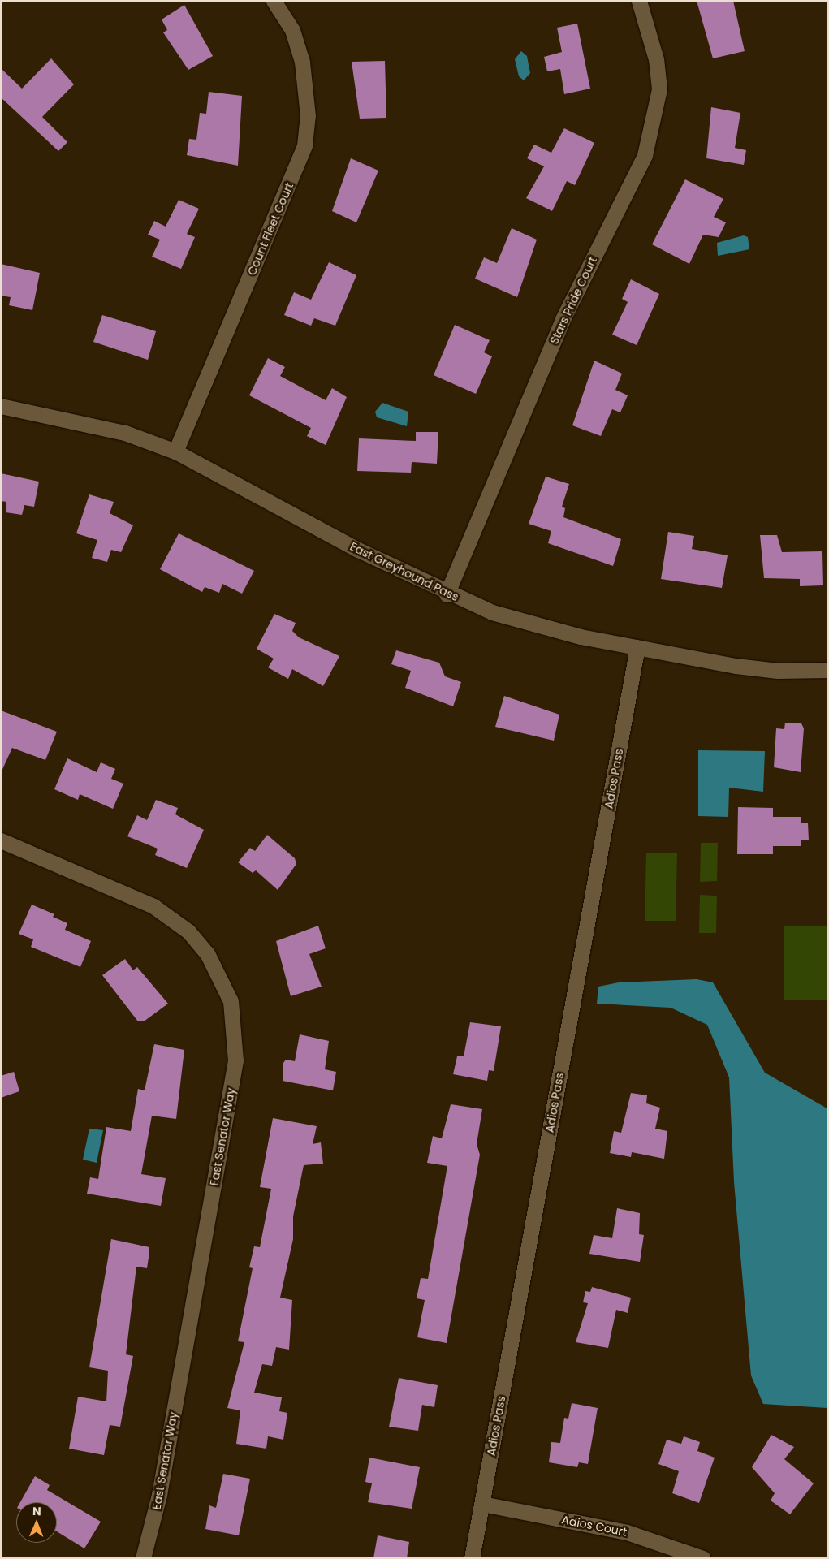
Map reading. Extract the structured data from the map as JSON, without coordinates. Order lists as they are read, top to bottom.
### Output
{
  "streets": {
    "street": [
      "Count Fleet Court",
      "Stars Pride Court",
      "East Greyhound Pass",
      "Adios Pass",
      "East Senator Way",
      "Adios Court"
    ]
  },
  "crossings": [
    ["Count Fleet Court", "East Greyhound Pass"],
    ["Stars Pride Court", "East Greyhound Pass"],
    ["East Greyhound Pass", "Adios Pass"],
    ["Adios Pass", "Adios Court"]
  ],
  "north": "top"
}
